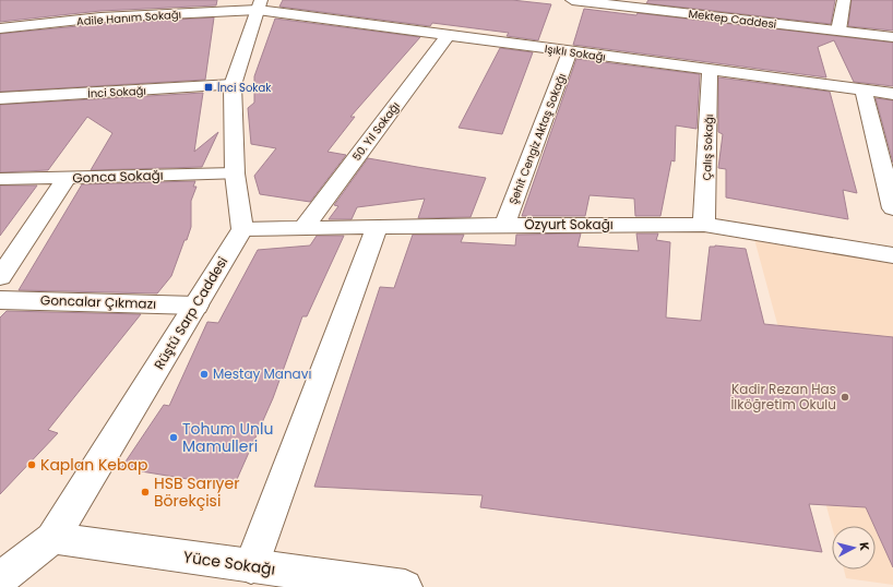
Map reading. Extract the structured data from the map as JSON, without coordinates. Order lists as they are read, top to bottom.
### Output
{
  "streets": {
    "street": [
      "Adile Hanım Sokağı",
      "Mektep Caddesi",
      "Işıklı Sokağı",
      "İnci Sokağı",
      "50. Yıl Sokağı",
      "Şehit Cengiz Aktaş Sokağı",
      "Çalış Sokağı",
      "Gonca Sokağı",
      "Özyurt Sokağı",
      "Goncalar Çıkmazı",
      "Rüştü Sarp Caddesi",
      "Yüce Sokağı"
    ]
  },
  "crossings": [
    ["Adile Hanım Sokağı", "Işıklı Sokağı"],
    ["Işıklı Sokağı", "50. Yıl Sokağı"],
    ["Işıklı Sokağı", "Şehit Cengiz Aktaş Sokağı"],
    ["Işıklı Sokağı", "Çalış Sokağı"],
    ["50. Yıl Sokağı", "Özyurt Sokağı"],
    ["Şehit Cengiz Aktaş Sokağı", "Özyurt Sokağı"],
    ["Çalış Sokağı", "Özyurt Sokağı"],
    ["Özyurt Sokağı", "Rüştü Sarp Caddesi"],
    ["Goncalar Çıkmazı", "Rüştü Sarp Caddesi"],
    ["Rüştü Sarp Caddesi", "Yüce Sokağı"]
  ],
  "places": {
    "transit": ["İnci Sokak"],
    "other": [
      "Mestay Manavı",
      "Kadir Rezan Has İlköğretim Okulu",
      "Tohum Unlu Mamulleri",
      "Kaplan Kebap",
      "HSB Sarıyer Börekçisi"
    ]
  },
  "north": "right"
}
